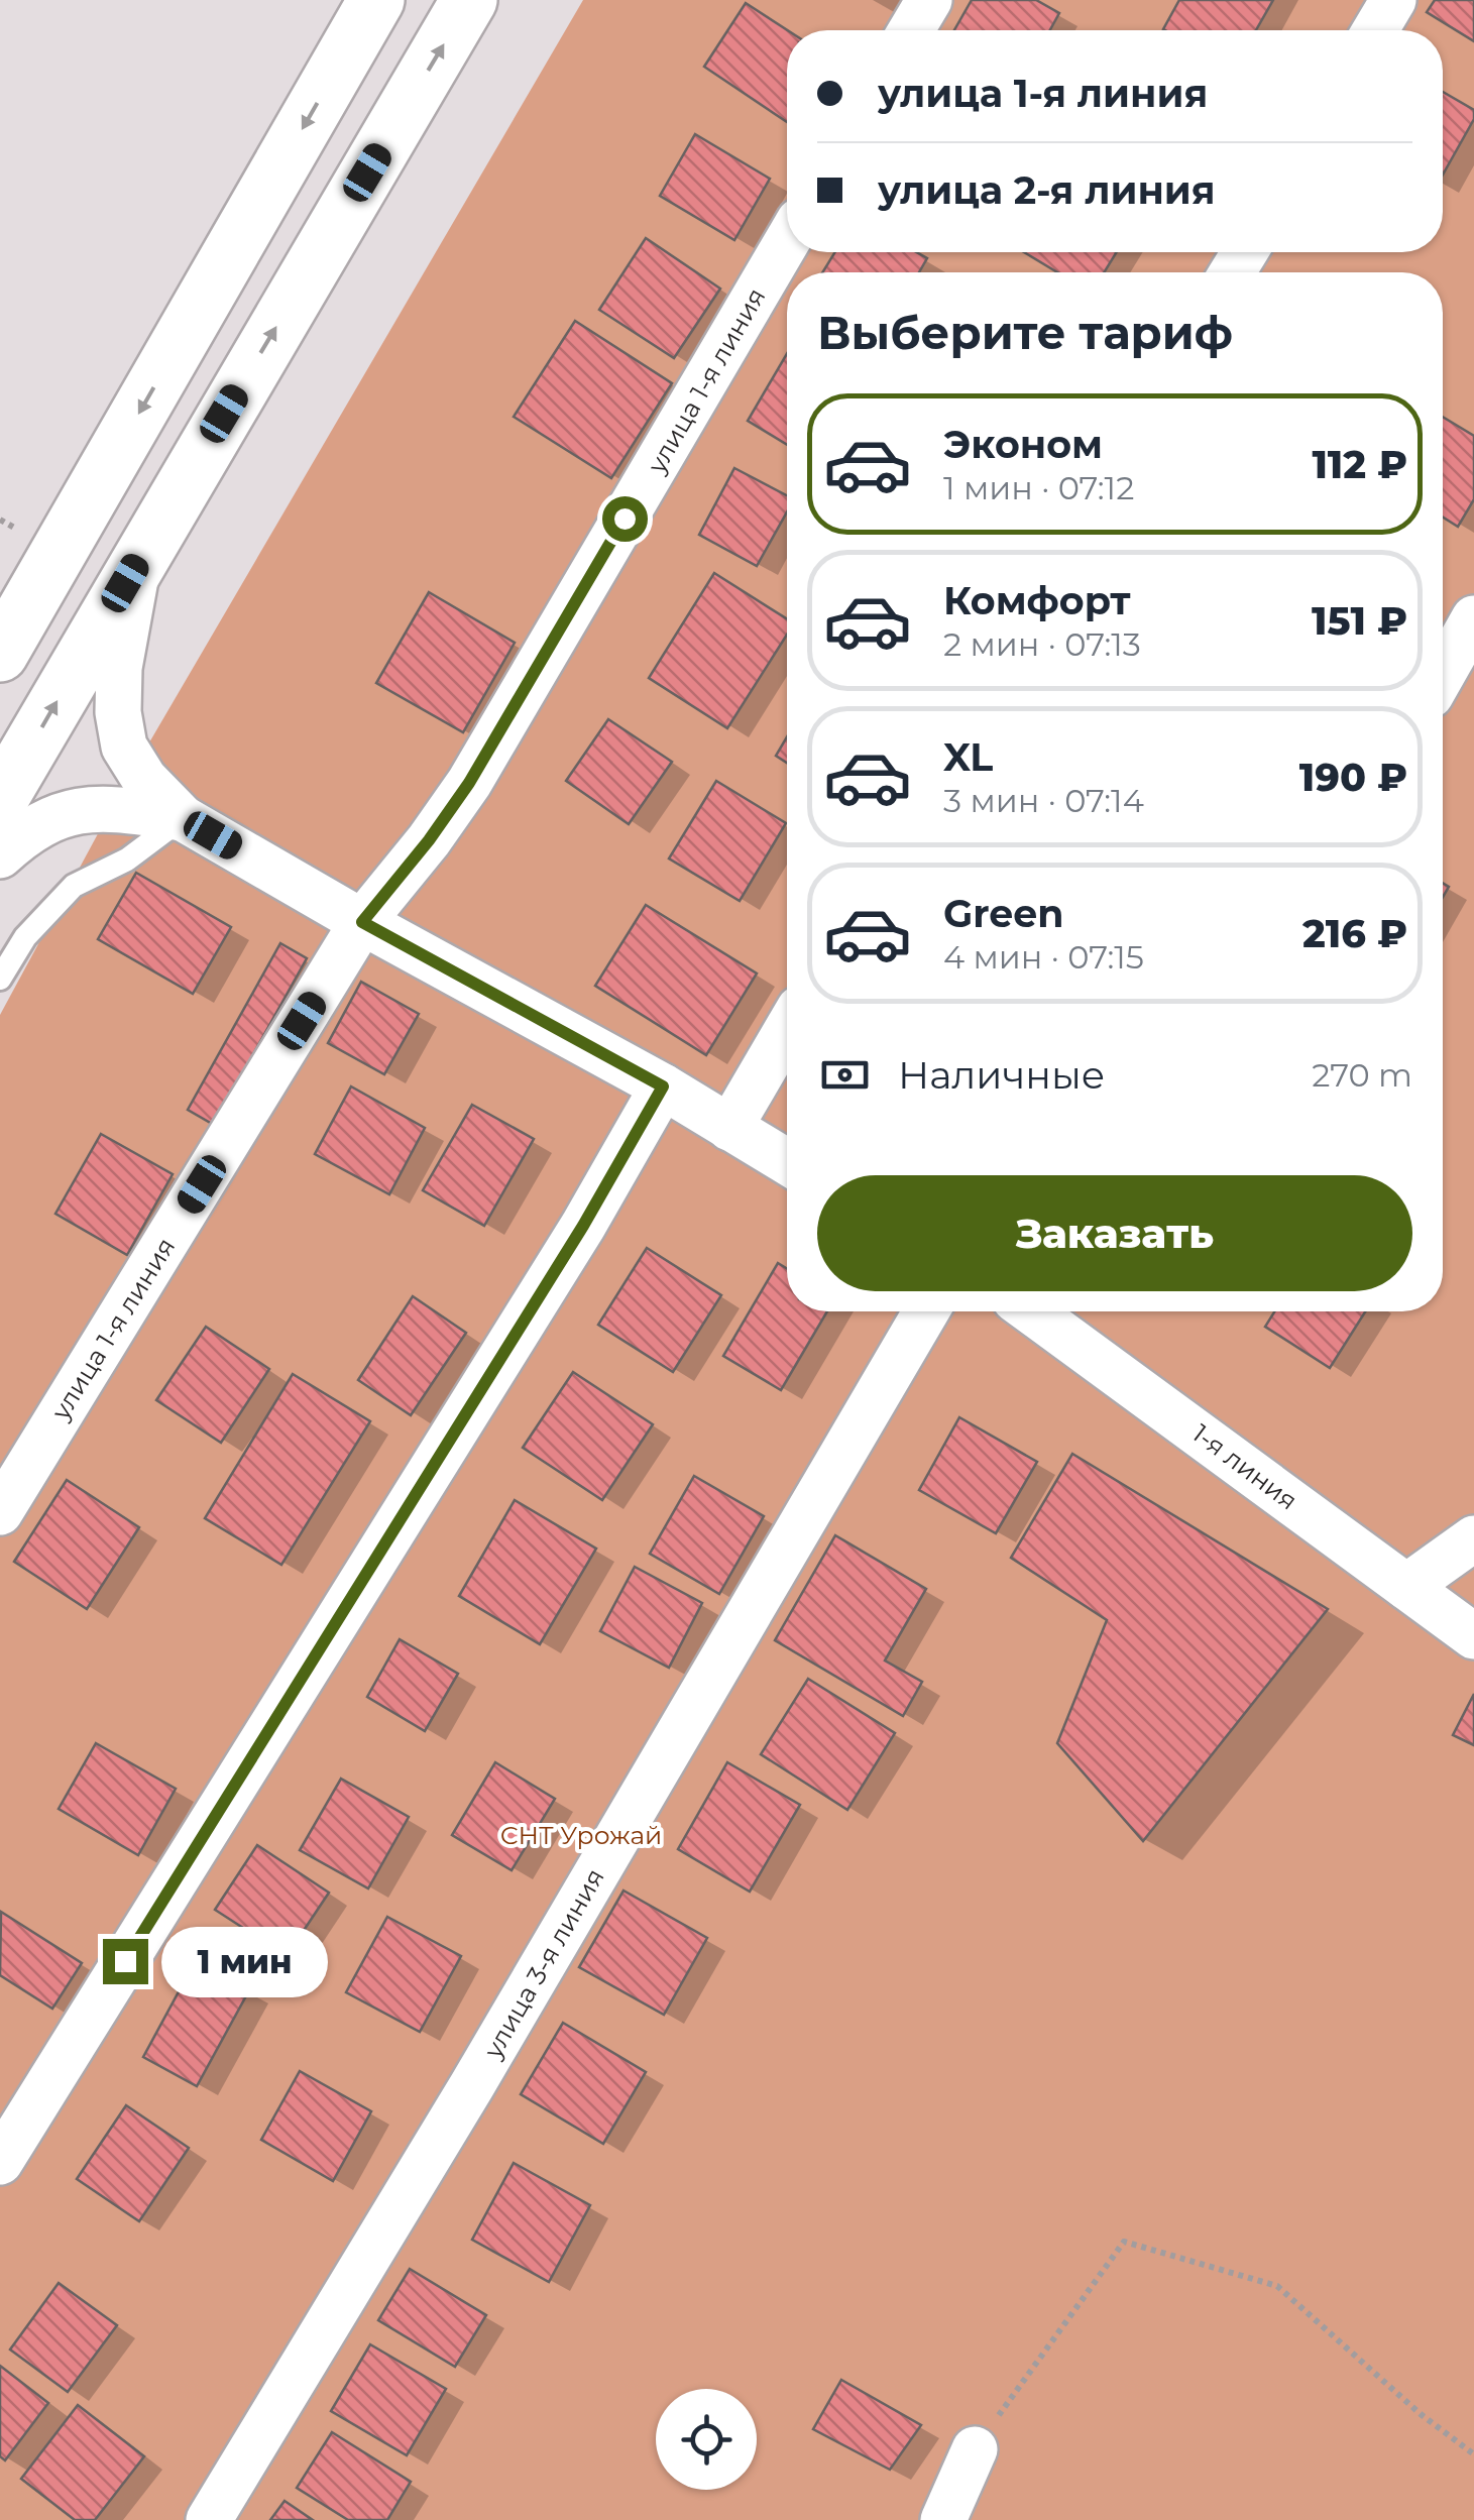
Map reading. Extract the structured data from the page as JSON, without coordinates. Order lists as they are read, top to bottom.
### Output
{
  "streets": {
    "street": ["улица 1-я линия", "1-я линия", "улица 3-я линия"]
  },
  "parks": ["СНТ Урожай"],
  "page": {
    "banner": ["улица 1-я линия", "улица 2-я линия"],
    "heading": "Выберите тариф",
    "list": [
      {
        "name": "Эконом",
        "note": "1 мин · 07:12",
        "value": "112 ₽"
      },
      {
        "name": "Комфорт",
        "note": "2 мин · 07:13",
        "value": "151 ₽"
      },
      {
        "name": "XL",
        "note": "3 мин · 07:14",
        "value": "190 ₽"
      },
      {
        "name": "Green",
        "note": "4 мин · 07:15",
        "value": "216 ₽"
      }
    ],
    "pay": ["Наличные", "270 m"],
    "buttons": "Заказать",
    "bubble": "1 мин"
  }
}
